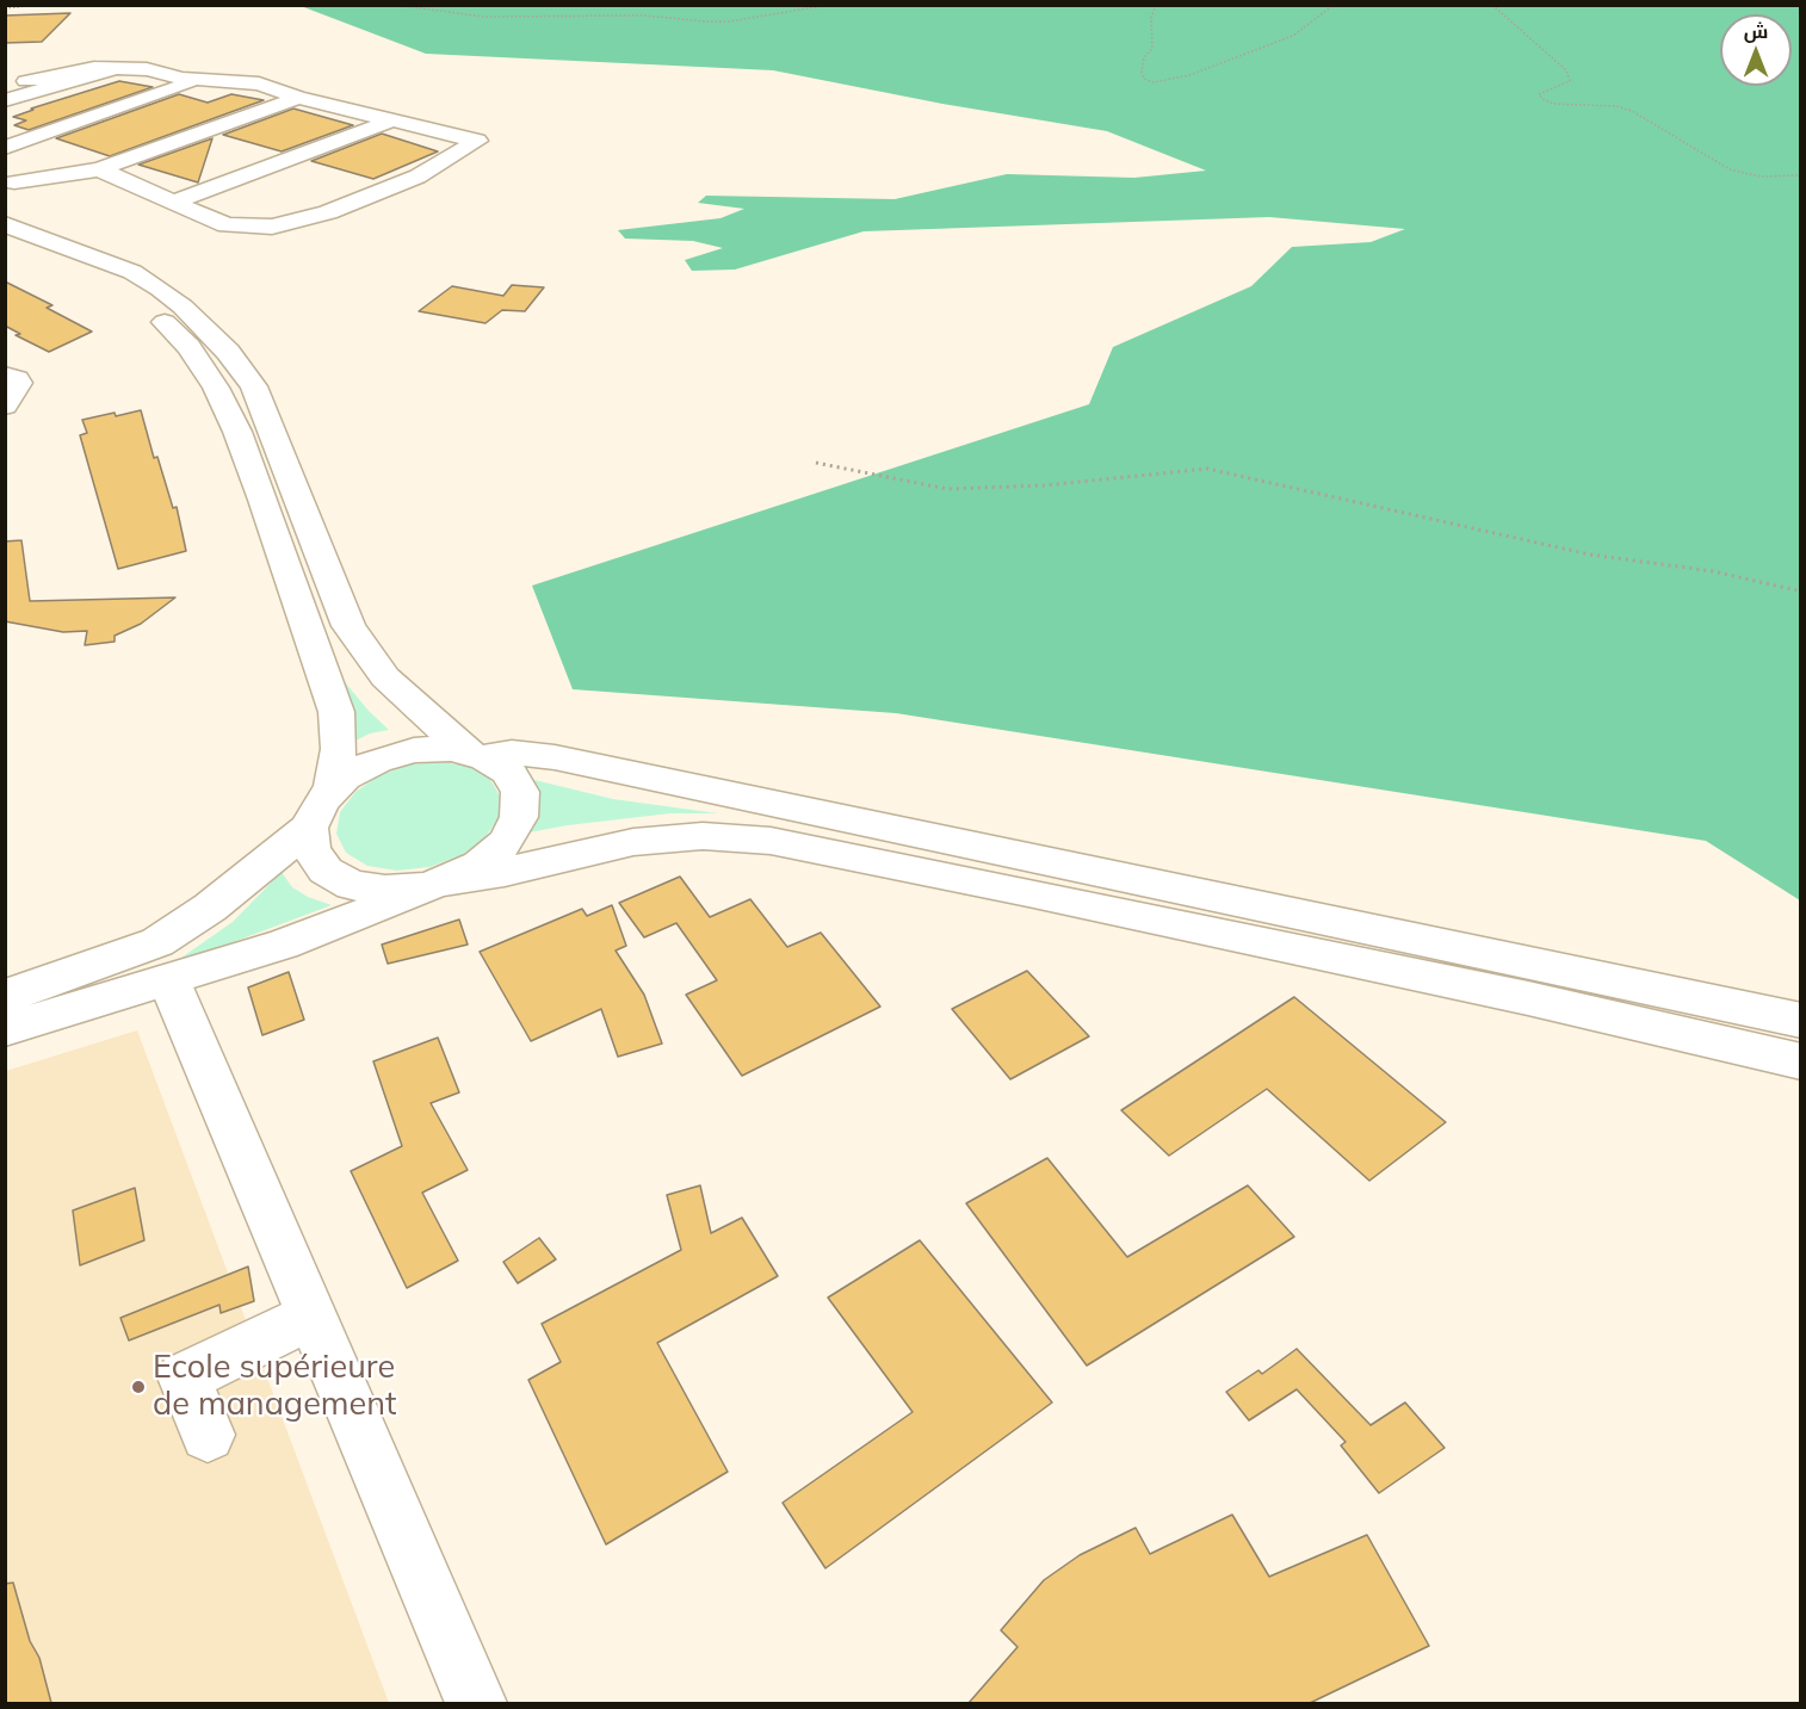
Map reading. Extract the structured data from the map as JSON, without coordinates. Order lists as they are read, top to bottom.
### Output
{
  "places": ["Ecole supérieure de management"],
  "north": "top"
}
